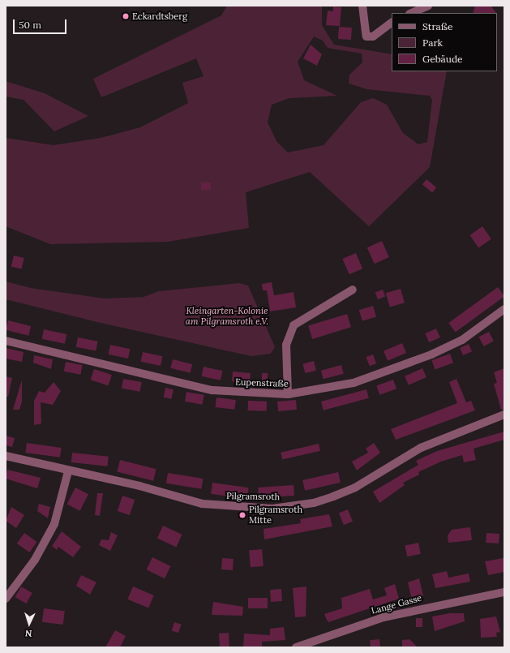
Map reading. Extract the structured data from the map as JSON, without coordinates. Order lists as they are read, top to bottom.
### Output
{
  "streets": {
    "street": ["Eupenstraße", "Pilgramsroth", "Lange Gasse"]
  },
  "parks": ["Kleingarten-Kolonie am Pilgramsroth e.V."],
  "places": ["Eckardtsberg", "Pilgramsroth Mitte"],
  "legend": ["Straße", "Park", "Gebäude"],
  "scale_bar": "50 m",
  "north": "bottom"
}
